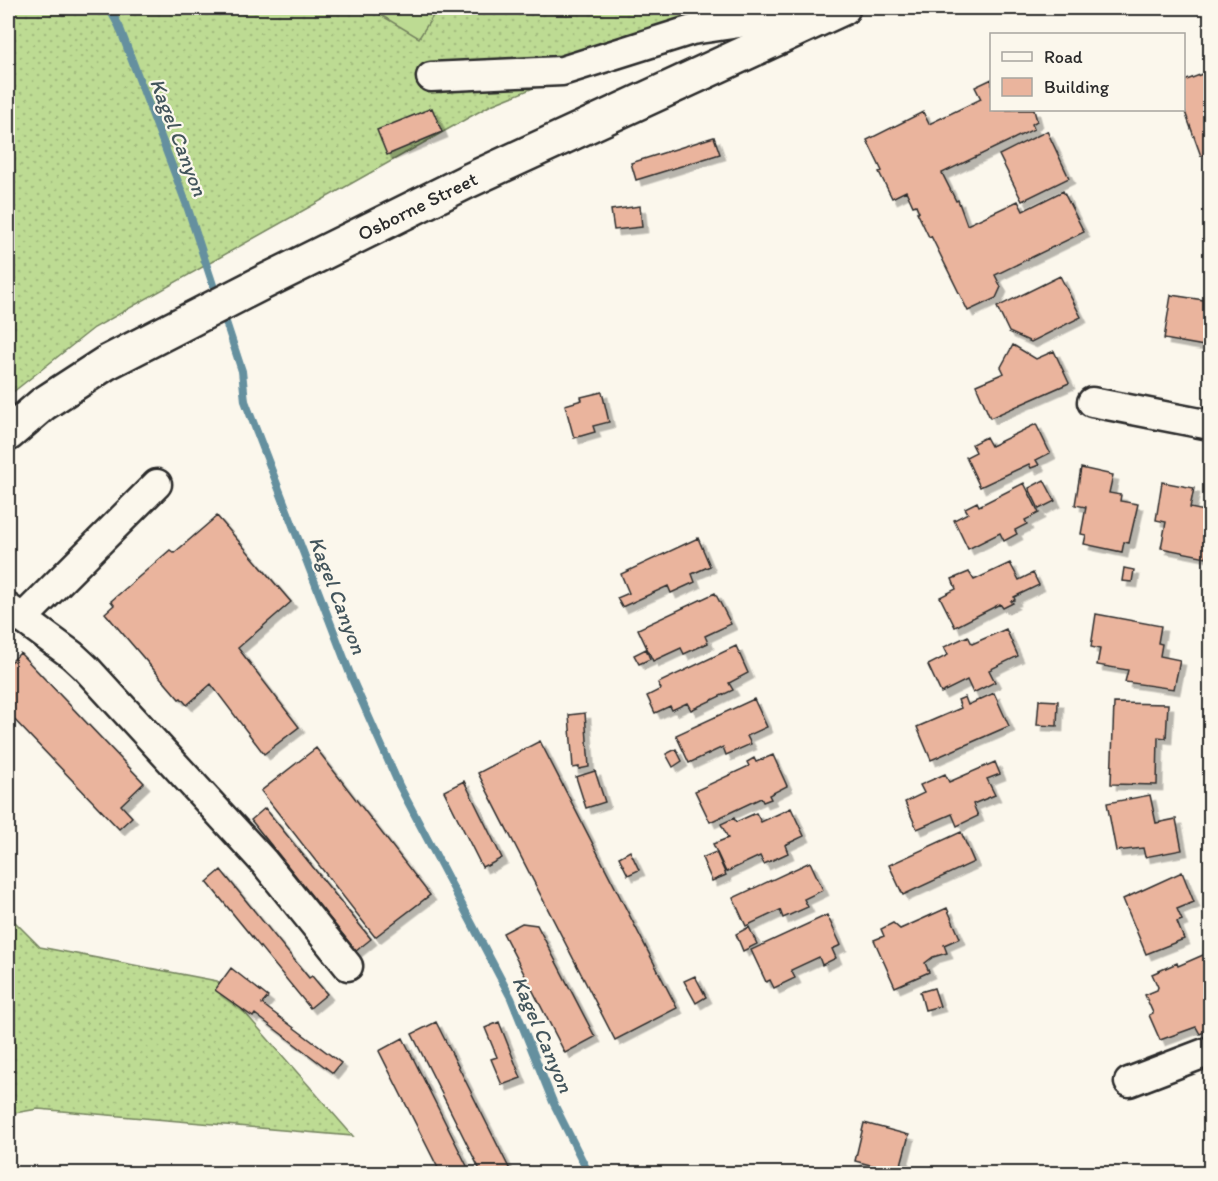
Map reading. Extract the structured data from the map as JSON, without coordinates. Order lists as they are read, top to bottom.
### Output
{
  "streets": {
    "main road": ["Osborne Street"]
  },
  "water": ["Kagel Canyon"],
  "legend": ["Road", "Building"]
}
